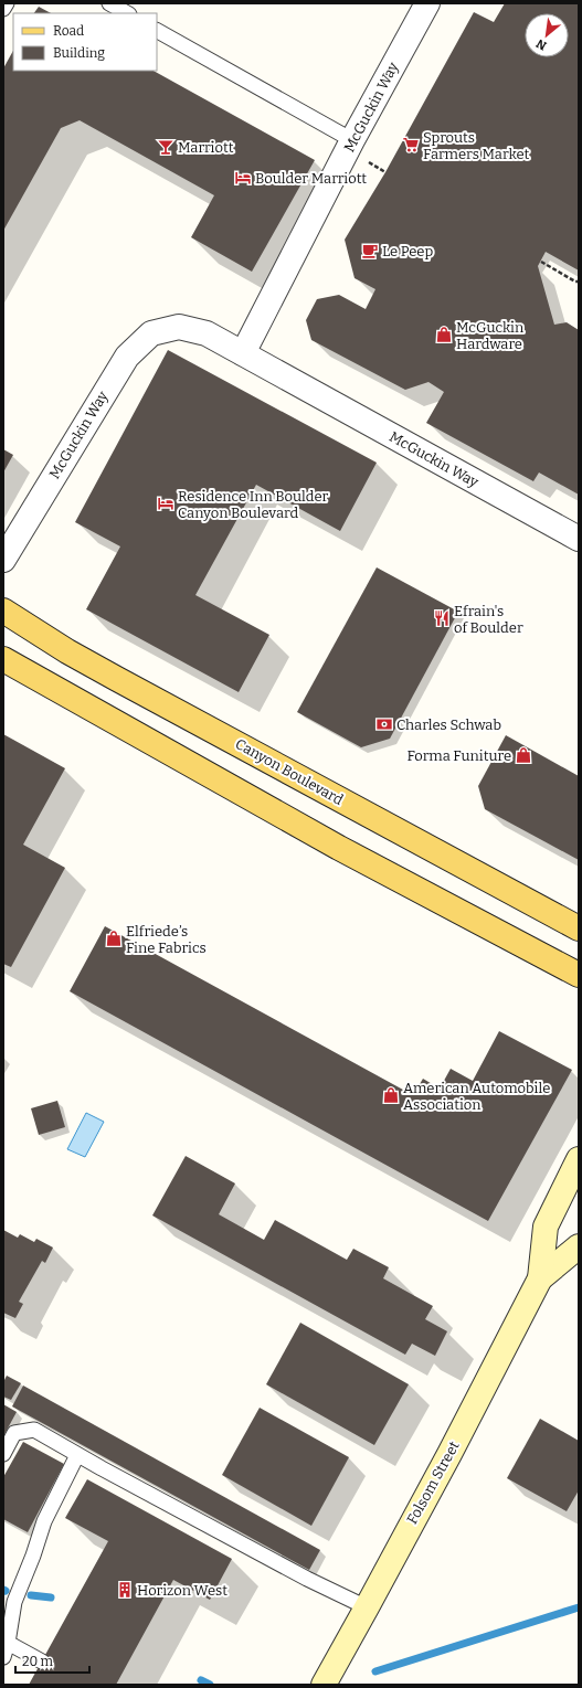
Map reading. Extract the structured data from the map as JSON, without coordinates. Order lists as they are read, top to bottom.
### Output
{
  "streets": {
    "main road": ["Canyon Boulevard", "Folsom Street"],
    "street": ["McGuckin Way"]
  },
  "places": {
    "supermarket": ["Sprouts Farmers Market"],
    "bar": ["Marriott"],
    "hotel": ["Boulder Marriott", "Residence Inn Boulder Canyon Boulevard"],
    "cafe": ["Le Peep"],
    "shop": [
      "McGuckin Hardware",
      "Forma Funiture",
      "Elfriede’s Fine Fabrics",
      "American Automobile Association"
    ],
    "restaurant": ["Efrain's of Boulder"],
    "bank": ["Charles Schwab"],
    "building": ["Horizon West"]
  },
  "legend": ["Road", "Building"],
  "scale_bar": "20 m",
  "north": "bottom left"
}
